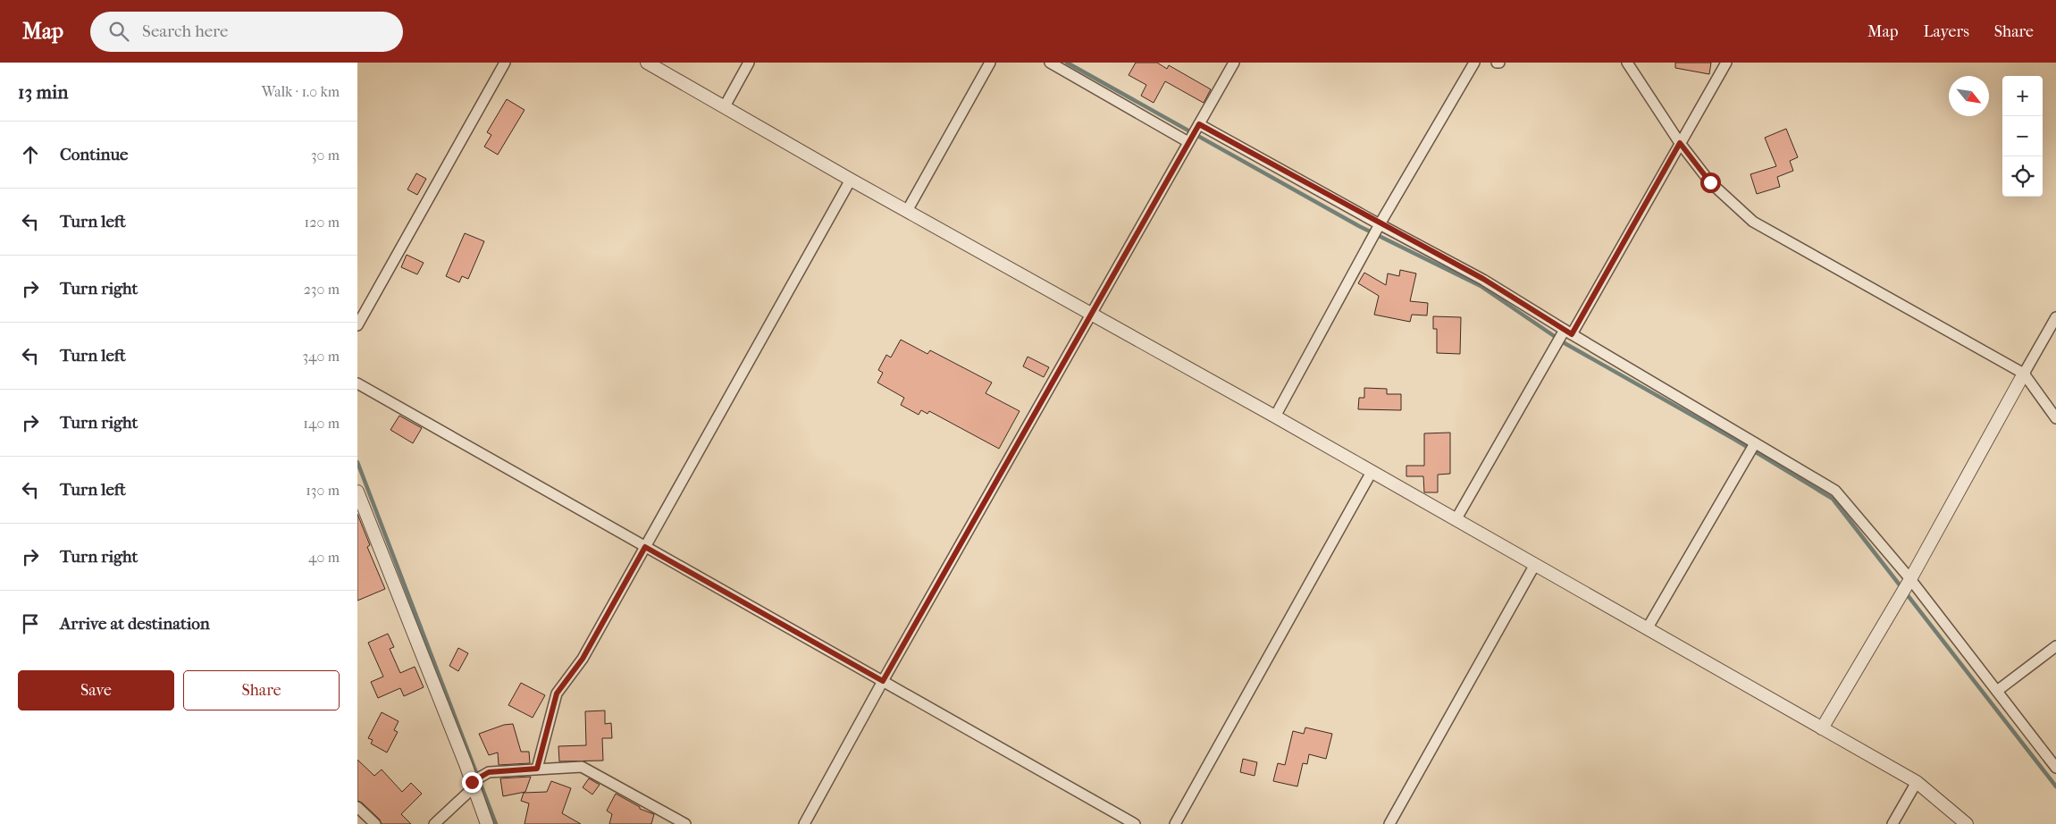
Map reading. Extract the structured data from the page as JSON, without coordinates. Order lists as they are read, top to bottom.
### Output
{
  "north": "bottom right",
  "page": {
    "header": "Map",
    "search": "Search here",
    "nav": ["Map", "Layers", "Share"],
    "heading": ["13 min", "Walk · 1.0 km"],
    "map_buttons": ["+", "−"],
    "list": [
      ["Continue", "30 m"],
      ["Turn left", "120 m"],
      ["Turn right", "230 m"],
      ["Turn left", "340 m"],
      ["Turn right", "140 m"],
      ["Turn left", "130 m"],
      ["Turn right", "40 m"],
      "Arrive at destination"
    ],
    "buttons": ["Save", "Share"]
  }
}
